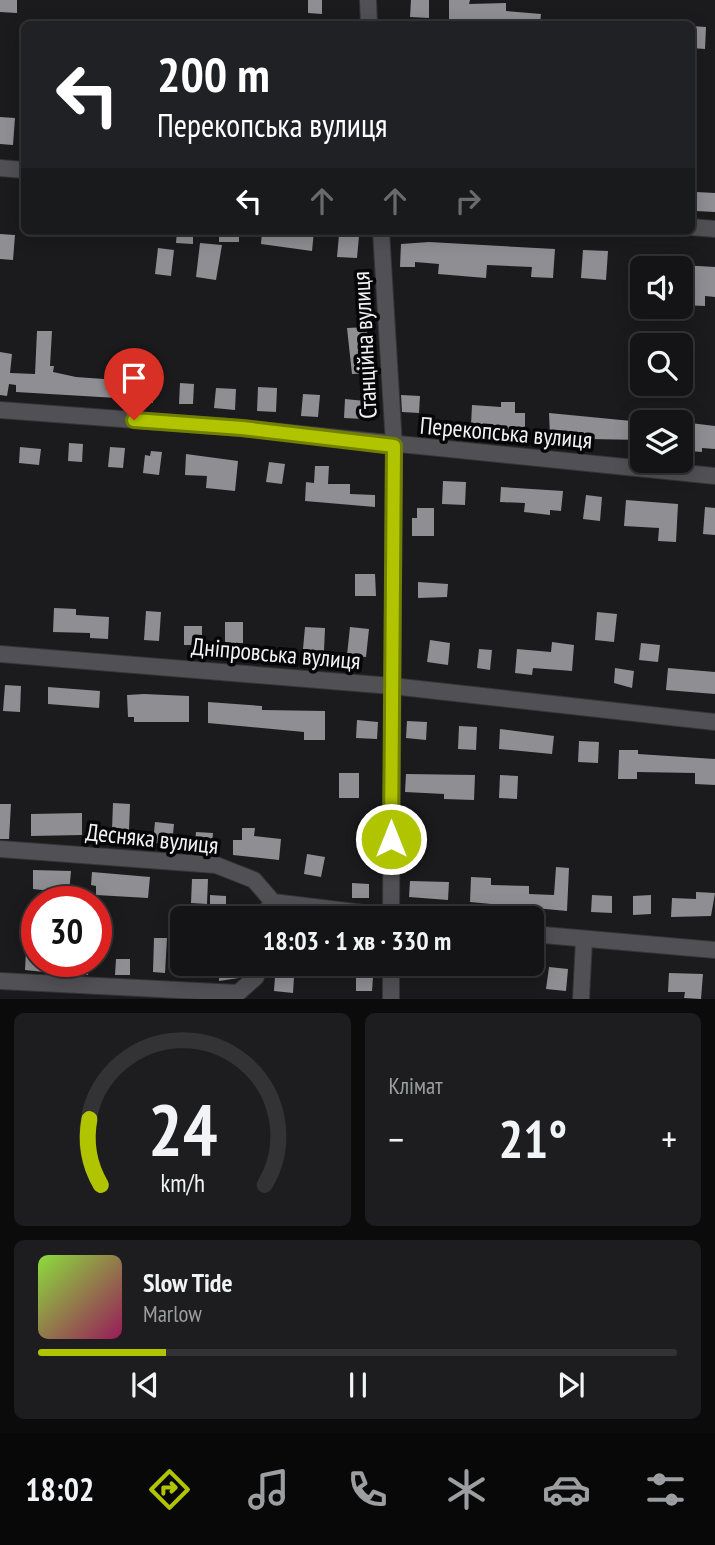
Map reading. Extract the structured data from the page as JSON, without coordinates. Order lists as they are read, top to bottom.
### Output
{
  "streets": {
    "street": [
      "Станційна вулиця",
      "Перекопська вулиця",
      "Дніпровська вулиця",
      "Десняка вулиця"
    ]
  },
  "crossings": [
    ["Станційна вулиця", "Перекопська вулиця"],
    ["Станційна вулиця", "Дніпровська вулиця"]
  ],
  "page": {
    "turn": ["200 m", "Перекопська вулиця"],
    "limit": "30",
    "trip": "18:03 · 1 хв · 330 m",
    "tile": "Клімат",
    "heat": ["−", "21°", "+"],
    "song": ["Slow Tide", "Marlow"],
    "tabs": "18:02",
    "gauge": ["24", "km/h"]
  }
}
